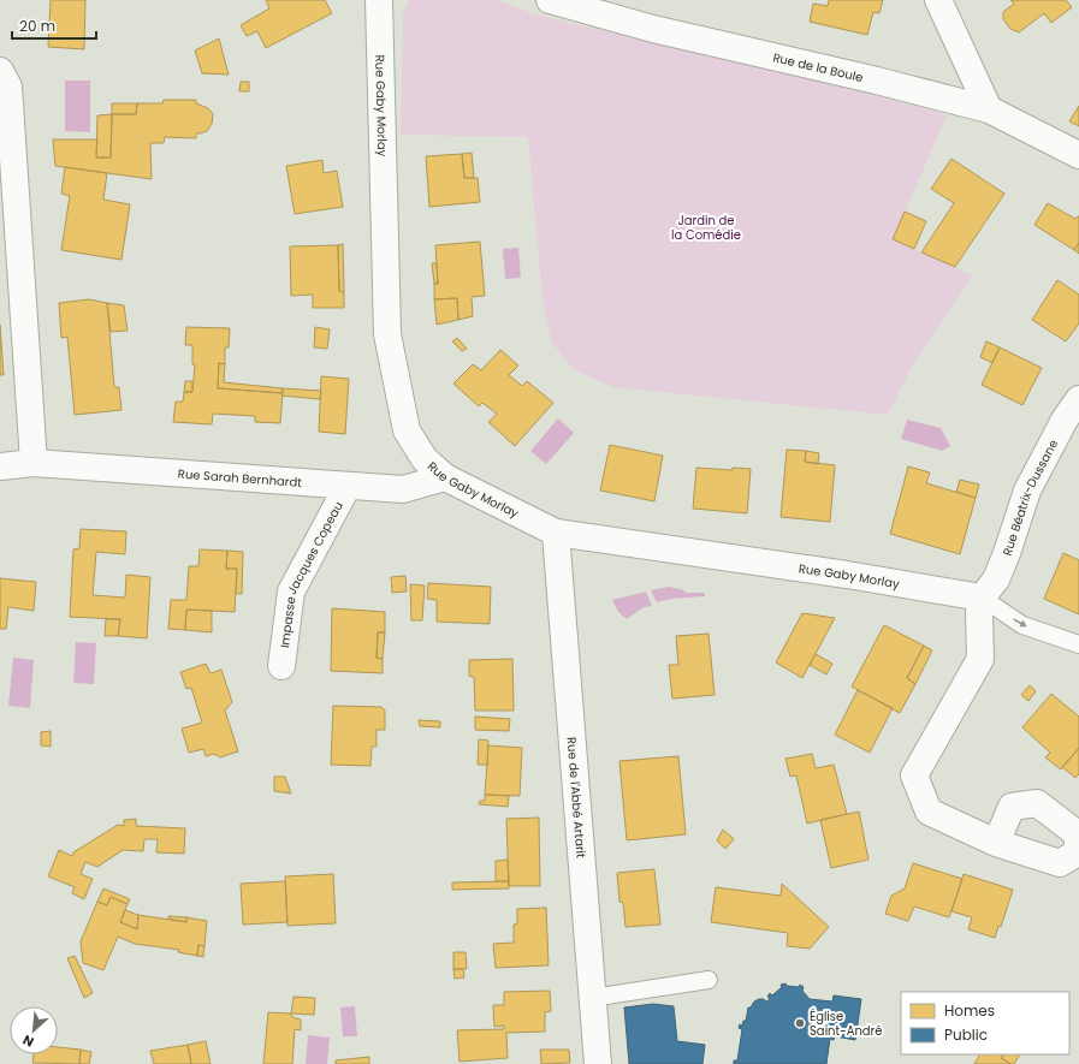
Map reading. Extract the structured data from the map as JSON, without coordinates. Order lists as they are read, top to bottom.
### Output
{
  "streets": {
    "street": [
      "Rue de la Boule",
      "Rue Gaby Morlay",
      "Rue Sarah Bernhardt",
      "Rue Béatrix-Dussane",
      "Impasse Jacques Copeau",
      "Rue de l'Abbé Artarit"
    ]
  },
  "crossings": [
    ["Rue Gaby Morlay", "Rue Sarah Bernhardt"],
    ["Rue Gaby Morlay", "Rue Béatrix-Dussane"],
    ["Rue Gaby Morlay", "Rue de l'Abbé Artarit"],
    ["Rue Sarah Bernhardt", "Impasse Jacques Copeau"]
  ],
  "parks": ["Jardin de la Comédie"],
  "places": ["Église Saint-André"],
  "legend": ["Homes", "Public"],
  "scale_bar": "20 m",
  "north": "bottom left"
}
